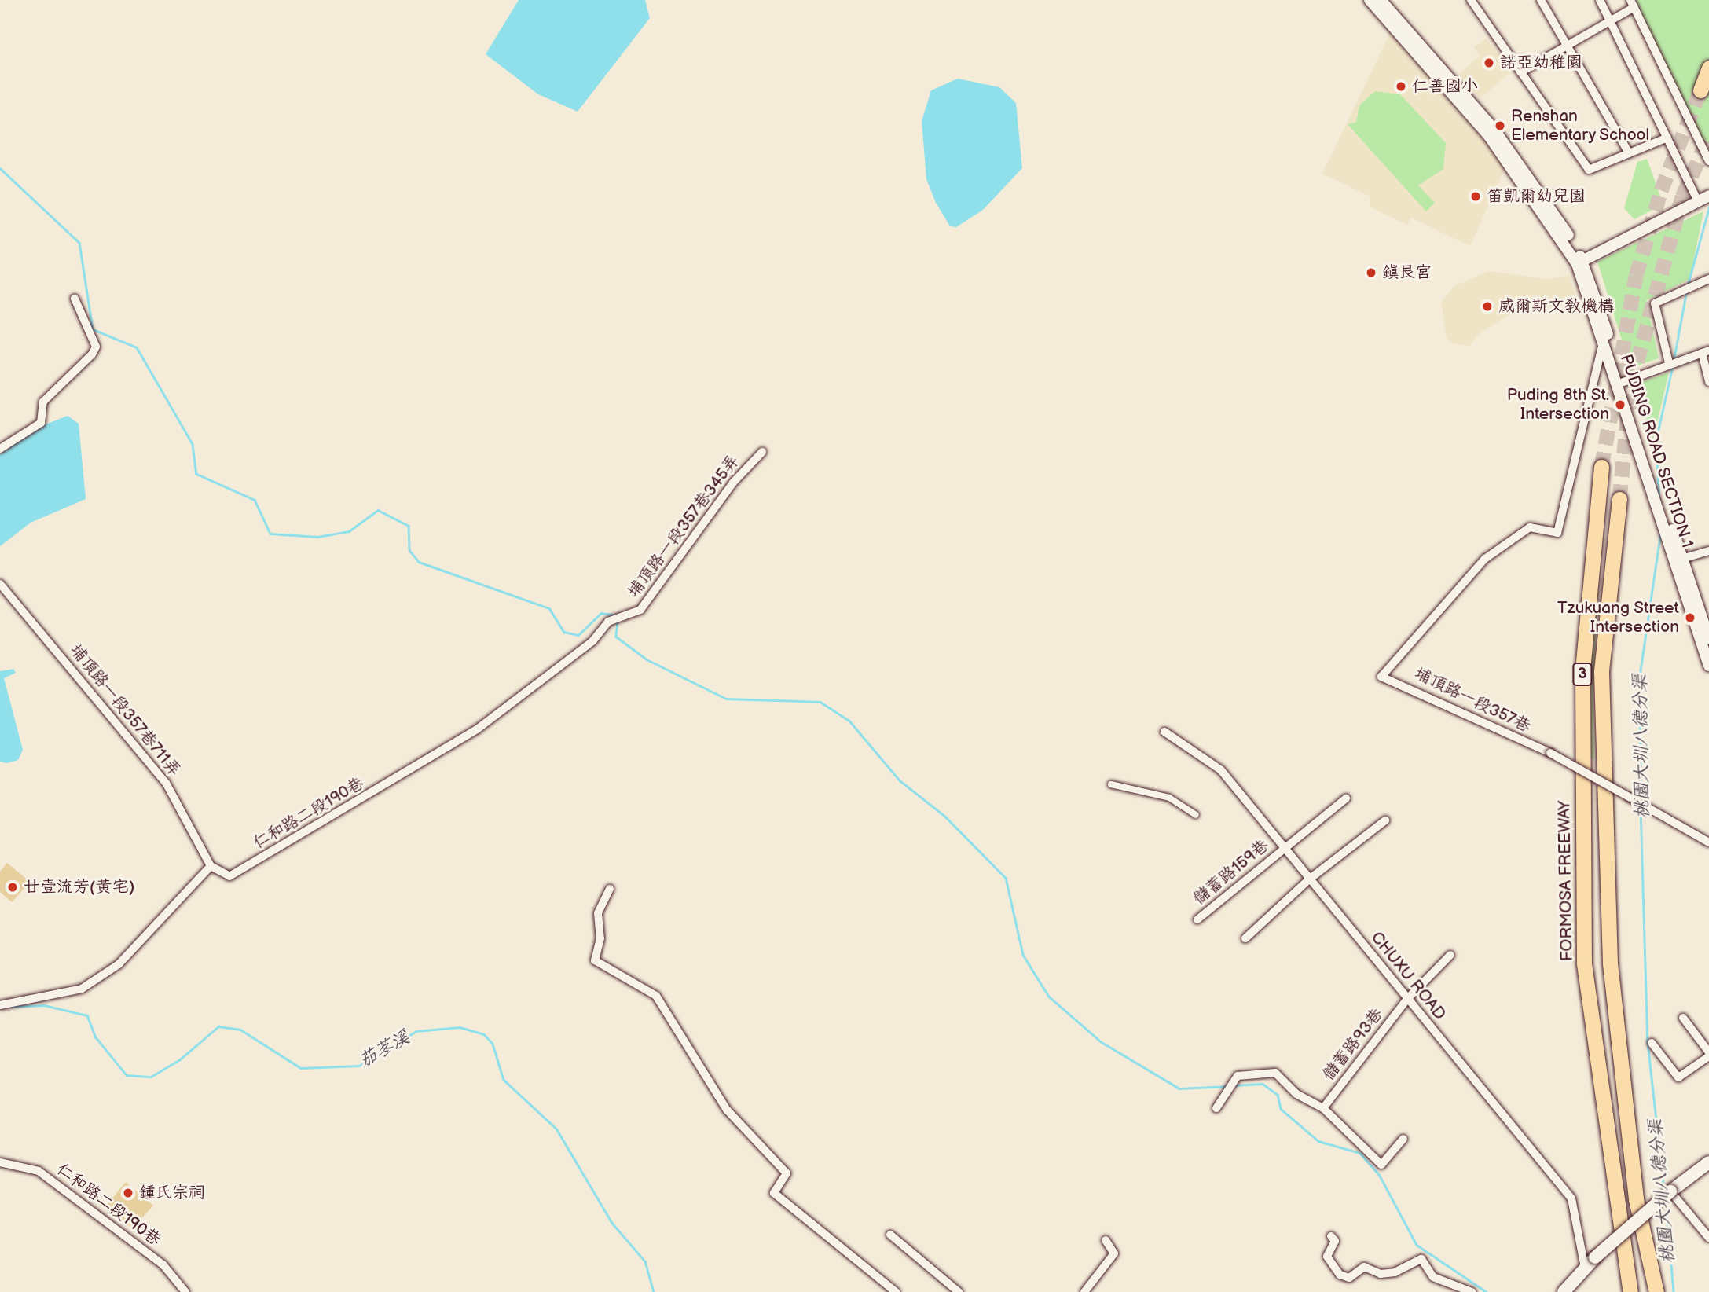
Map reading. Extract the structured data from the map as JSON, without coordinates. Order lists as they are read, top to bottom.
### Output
{
  "streets": {
    "highway": ["3", "FORMOSA FREEWAY"],
    "street": [
      "PUDING ROAD SECTION 1",
      "埔頂路一段357巷345弄",
      "埔頂路一段357巷",
      "埔頂路一段357巷711弄",
      "仁和路二段190巷",
      "儲蓄路159巷",
      "CHUXU ROAD",
      "儲蓄路93巷"
    ]
  },
  "crossings": [
    ["PUDING ROAD SECTION 1", "埔頂路一段357巷"],
    ["埔頂路一段357巷345弄", "仁和路二段190巷"],
    ["埔頂路一段357巷711弄", "仁和路二段190巷"],
    ["儲蓄路159巷", "CHUXU ROAD"],
    ["CHUXU ROAD", "儲蓄路93巷"]
  ],
  "water": ["桃園大圳八德分渠", "茄苳溪"],
  "places": [
    "諾亞幼稚園",
    "仁善國小",
    "Renshan Elementary School",
    "笛凱爾幼兒園",
    "鎮艮宮",
    "威爾斯文教機構",
    "Puding 8th St. Intersection",
    "Tzukuang Street Intersection",
    "廿壹流芳(黃宅)",
    "鍾氏宗祠"
  ]
}
